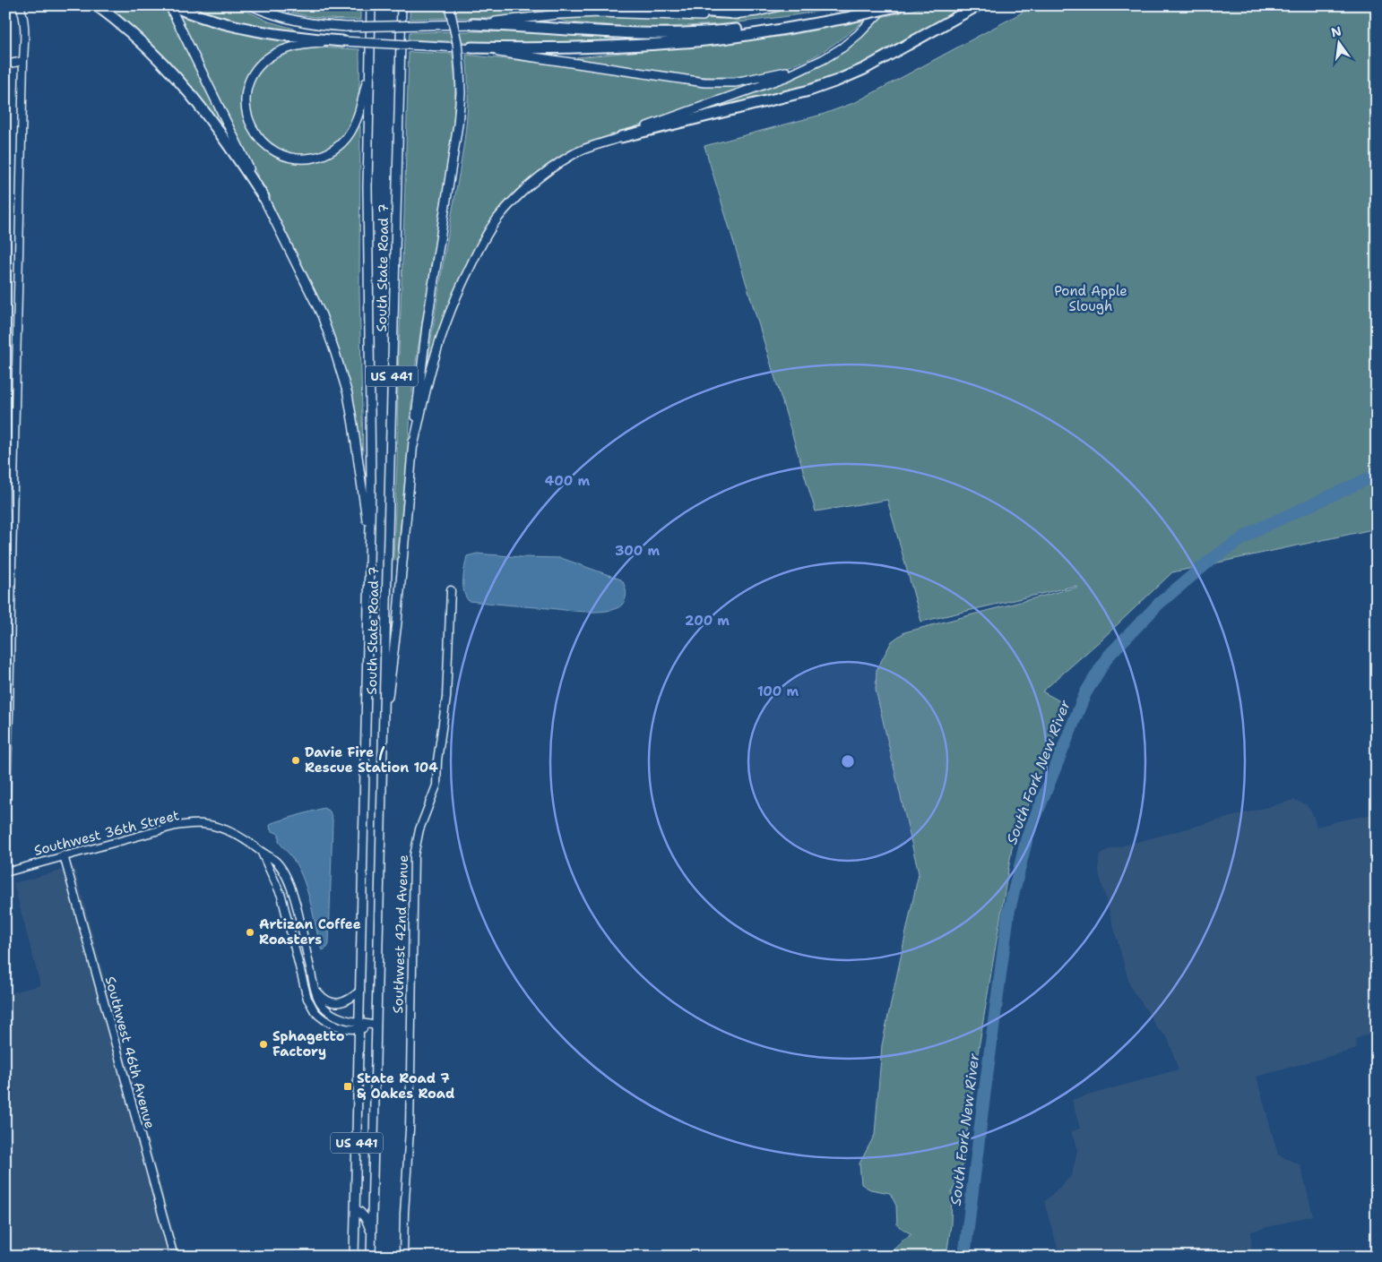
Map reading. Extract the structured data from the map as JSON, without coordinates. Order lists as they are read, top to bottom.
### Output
{
  "streets": {
    "main road": ["South State Road 7", "US 441"],
    "street": ["Southwest 36th Street", "Southwest 42nd Avenue", "Southwest 46th Avenue"]
  },
  "crossings": [
    ["South State Road 7", "Southwest 36th Street"],
    ["Southwest 36th Street", "Southwest 46th Avenue"]
  ],
  "water": ["South Fork New River"],
  "parks": ["Pond Apple Slough"],
  "places": {
    "other": ["Davie Fire / Rescue Station 104", "Artizan Coffee Roasters", "Sphagetto Factory"],
    "transit": ["State Road 7 & Oakes Road"]
  },
  "north": "top",
  "rings": [
    "400 m",
    "300 m",
    "200 m",
    "100 m"
  ]
}
